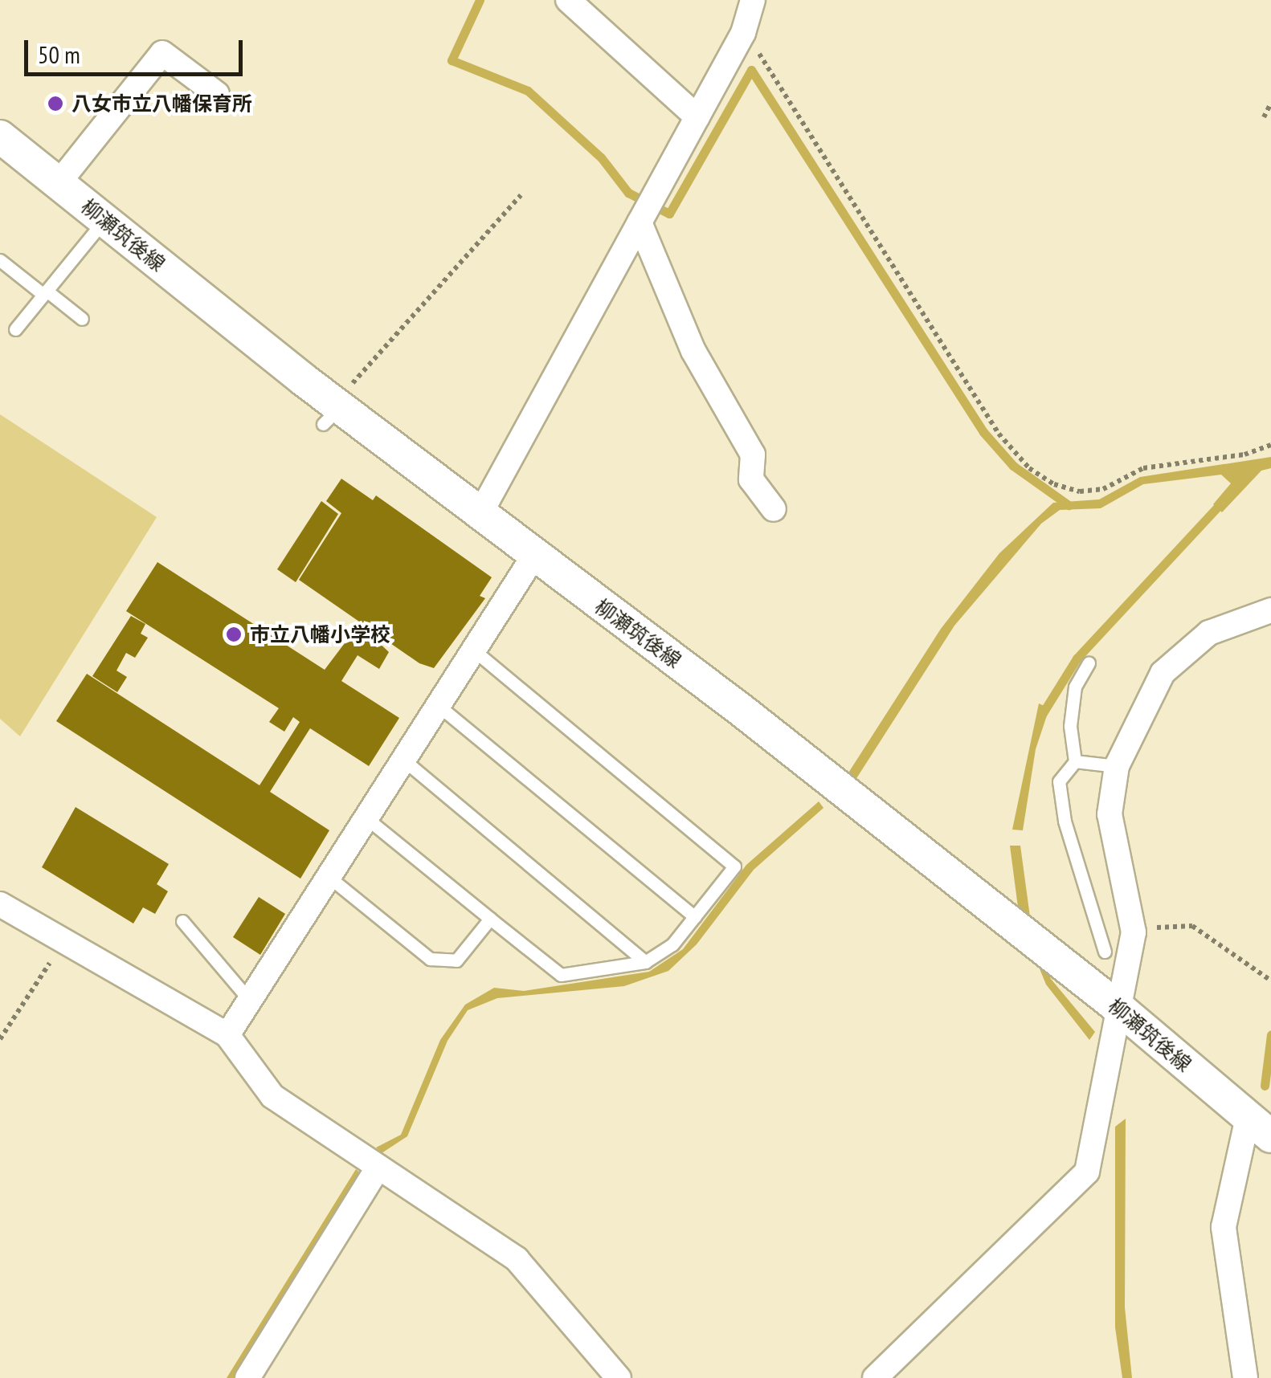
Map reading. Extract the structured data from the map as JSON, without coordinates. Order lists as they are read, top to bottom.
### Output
{
  "streets": {
    "main road": ["柳瀬筑後線"]
  },
  "places": ["八女市立八幡保育所", "市立八幡小学校"],
  "scale_bar": "50 m"
}
